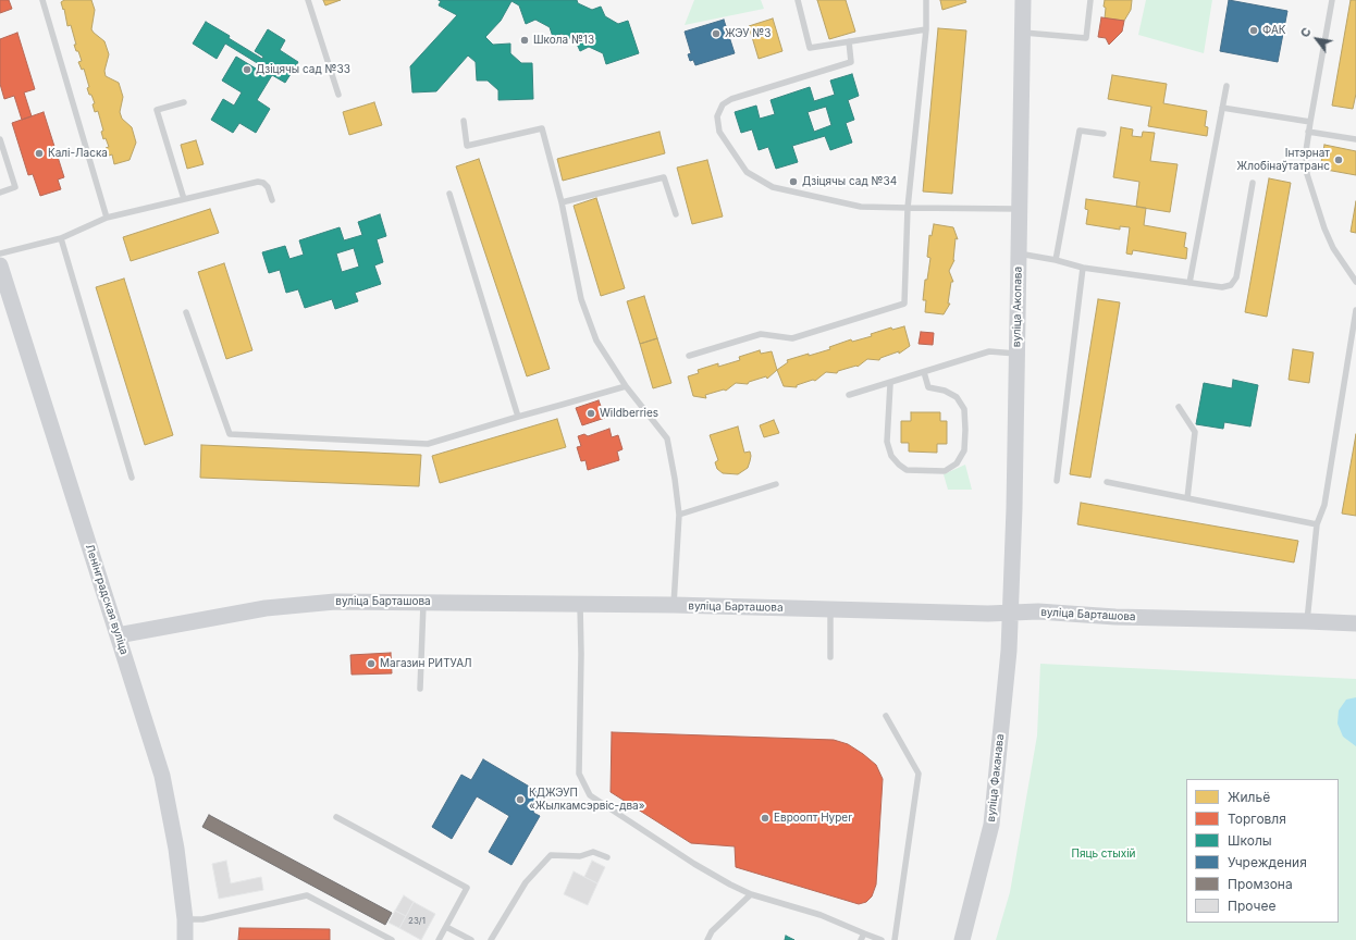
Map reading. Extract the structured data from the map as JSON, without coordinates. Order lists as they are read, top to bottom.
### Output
{
  "streets": {
    "main road": [
      "вуліца Акопава",
      "Ленінградская вуліца",
      "вуліца Барташова",
      "вуліца Факанава"
    ]
  },
  "crossings": [
    ["вуліца Акопава", "вуліца Барташова"],
    ["вуліца Акопава", "вуліца Факанава"],
    ["Ленінградская вуліца", "вуліца Барташова"],
    ["вуліца Барташова", "вуліца Факанава"]
  ],
  "parks": ["Пяць стыхій"],
  "places": [
    "ФАК",
    "ЖЭУ №3",
    "Школа №13",
    "Дзіцячы сад №33",
    "Калі-Ласка",
    "Інтэрнат Жлобінаўтатранс",
    "Дзіцячы сад №34",
    "Wildberries",
    "Магазин РИТУАЛ",
    "КДЖЭУП «Жылкамсэрвіс-два»",
    "Евроопт Hyper"
  ],
  "house_numbers": ["23/1"],
  "legend": [
    "Жильё",
    "Торговля",
    "Школы",
    "Учреждения",
    "Промзона",
    "Прочее"
  ],
  "north": "top left"
}
